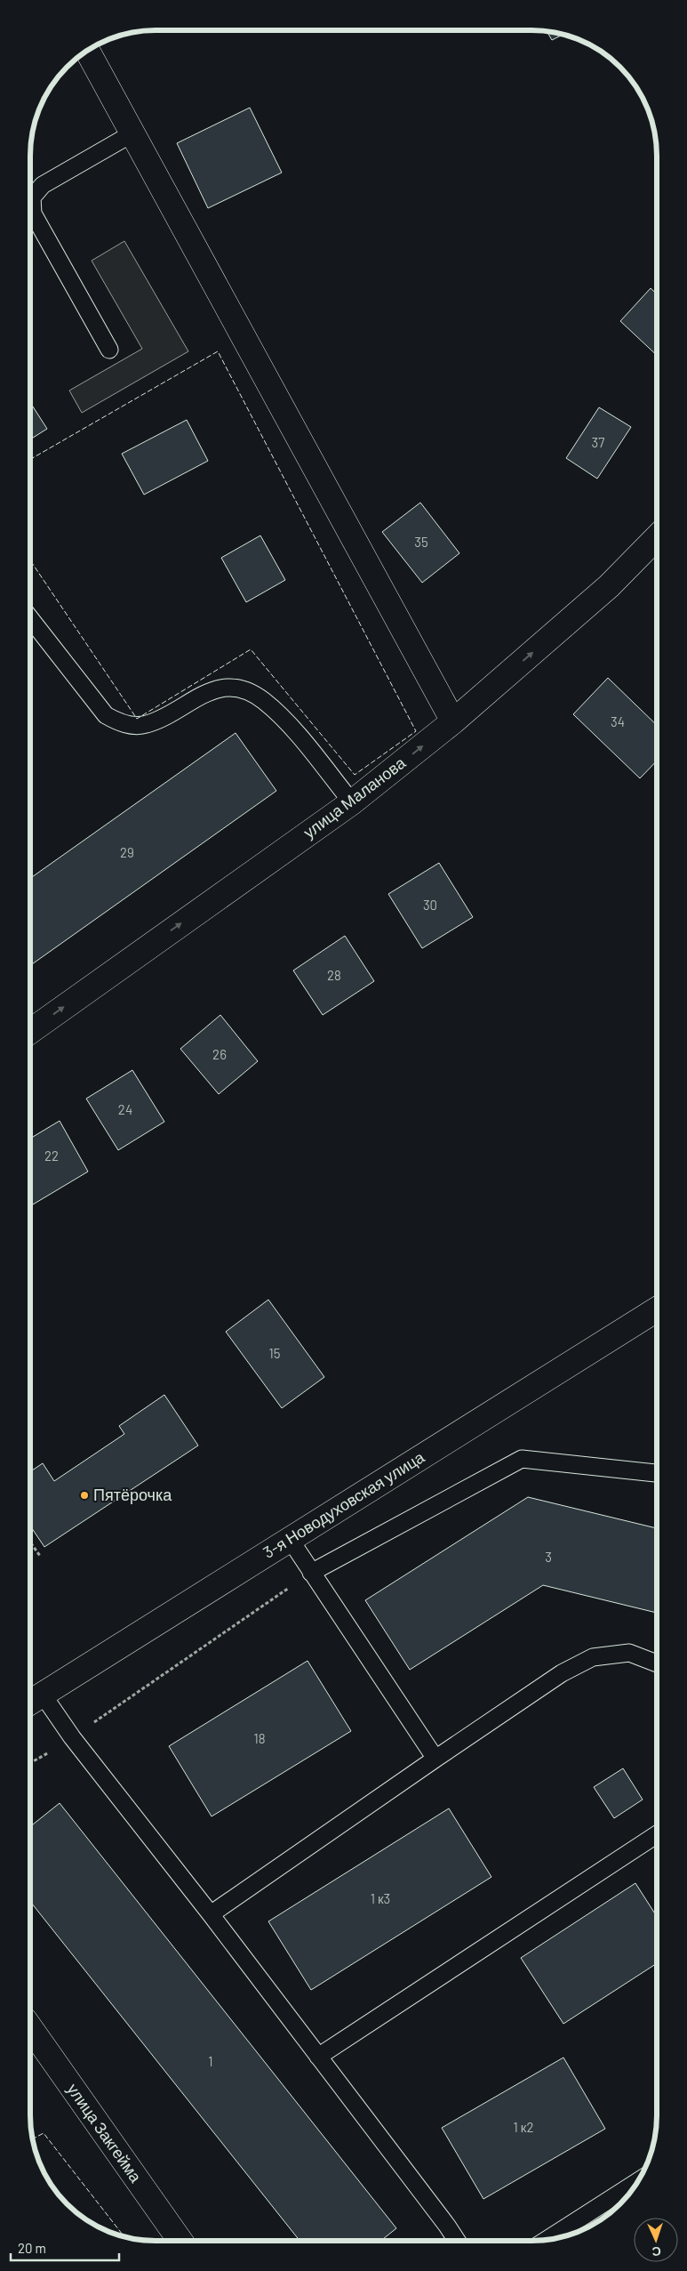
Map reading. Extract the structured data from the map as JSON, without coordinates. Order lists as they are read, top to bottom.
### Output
{
  "streets": {
    "street": ["улица Маланова", "3-я Новодуховская улица", "улица Закгейма"]
  },
  "one_way": ["улица Маланова"],
  "places": ["Пятёрочка"],
  "house_numbers": [
    "37",
    "35",
    "34",
    "29",
    "30",
    "28",
    "26",
    "24",
    "22",
    "15",
    "3",
    "18",
    "1 к3",
    "1",
    "1 к2"
  ],
  "scale_bar": "20 m",
  "north": "bottom"
}
